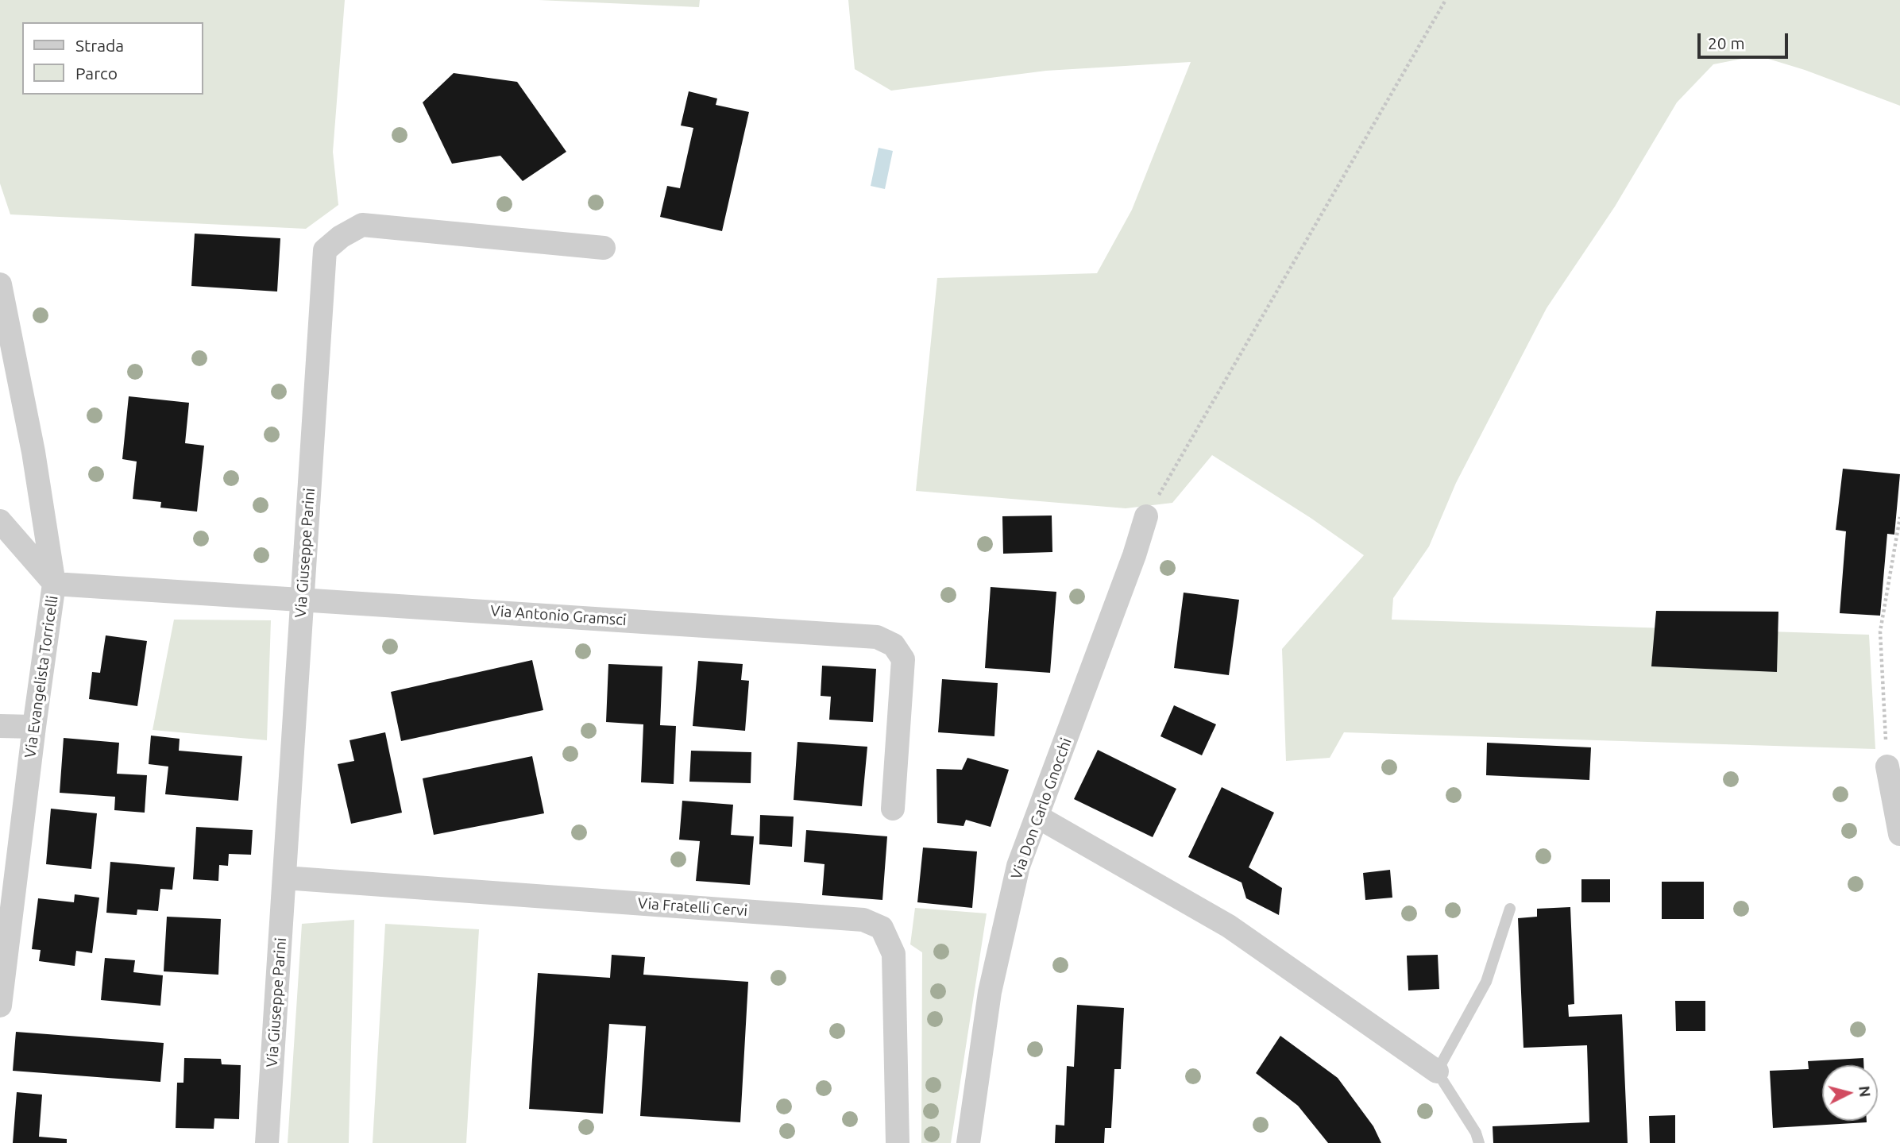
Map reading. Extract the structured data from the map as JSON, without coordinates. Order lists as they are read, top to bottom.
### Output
{
  "streets": {
    "street": [
      "Via Giuseppe Parini",
      "Via Antonio Gramsci",
      "Via Evangelista Torricelli",
      "Via Don Carlo Gnocchi",
      "Via Fratelli Cervi"
    ]
  },
  "crossings": [
    ["Via Giuseppe Parini", "Via Antonio Gramsci"],
    ["Via Giuseppe Parini", "Via Fratelli Cervi"],
    ["Via Antonio Gramsci", "Via Evangelista Torricelli"]
  ],
  "legend": ["Strada", "Parco"],
  "scale_bar": "20 m",
  "north": "right"
}
